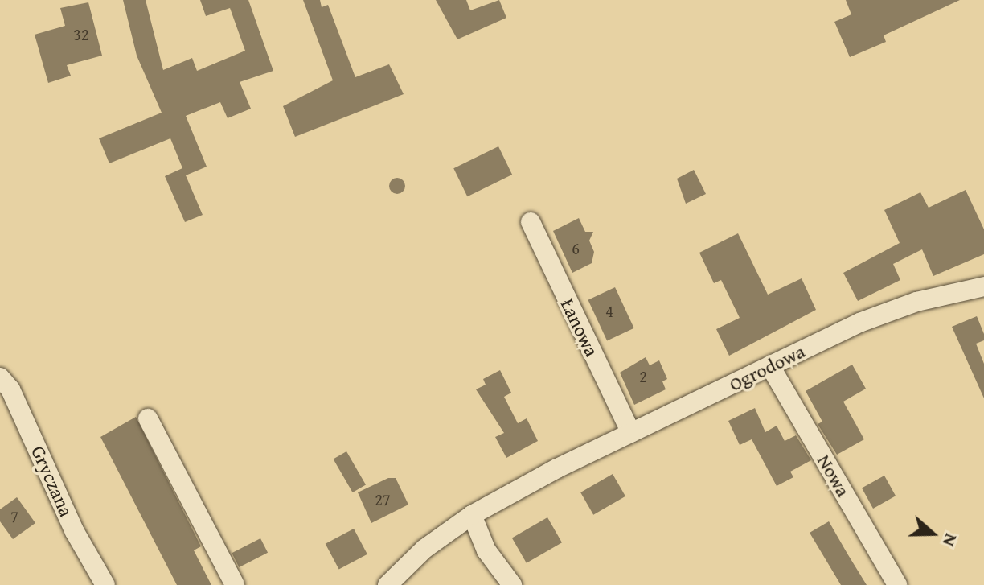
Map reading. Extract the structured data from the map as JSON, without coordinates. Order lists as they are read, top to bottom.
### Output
{
  "streets": {
    "street": [
      "Łanowa",
      "Ogrodowa",
      "Nowa",
      "Gryczana"
    ]
  },
  "crossings": [
    ["Łanowa", "Ogrodowa"],
    ["Ogrodowa", "Nowa"]
  ],
  "house_numbers": [
    "32",
    "6",
    "4",
    "2",
    "27",
    "7"
  ],
  "north": "right"
}
